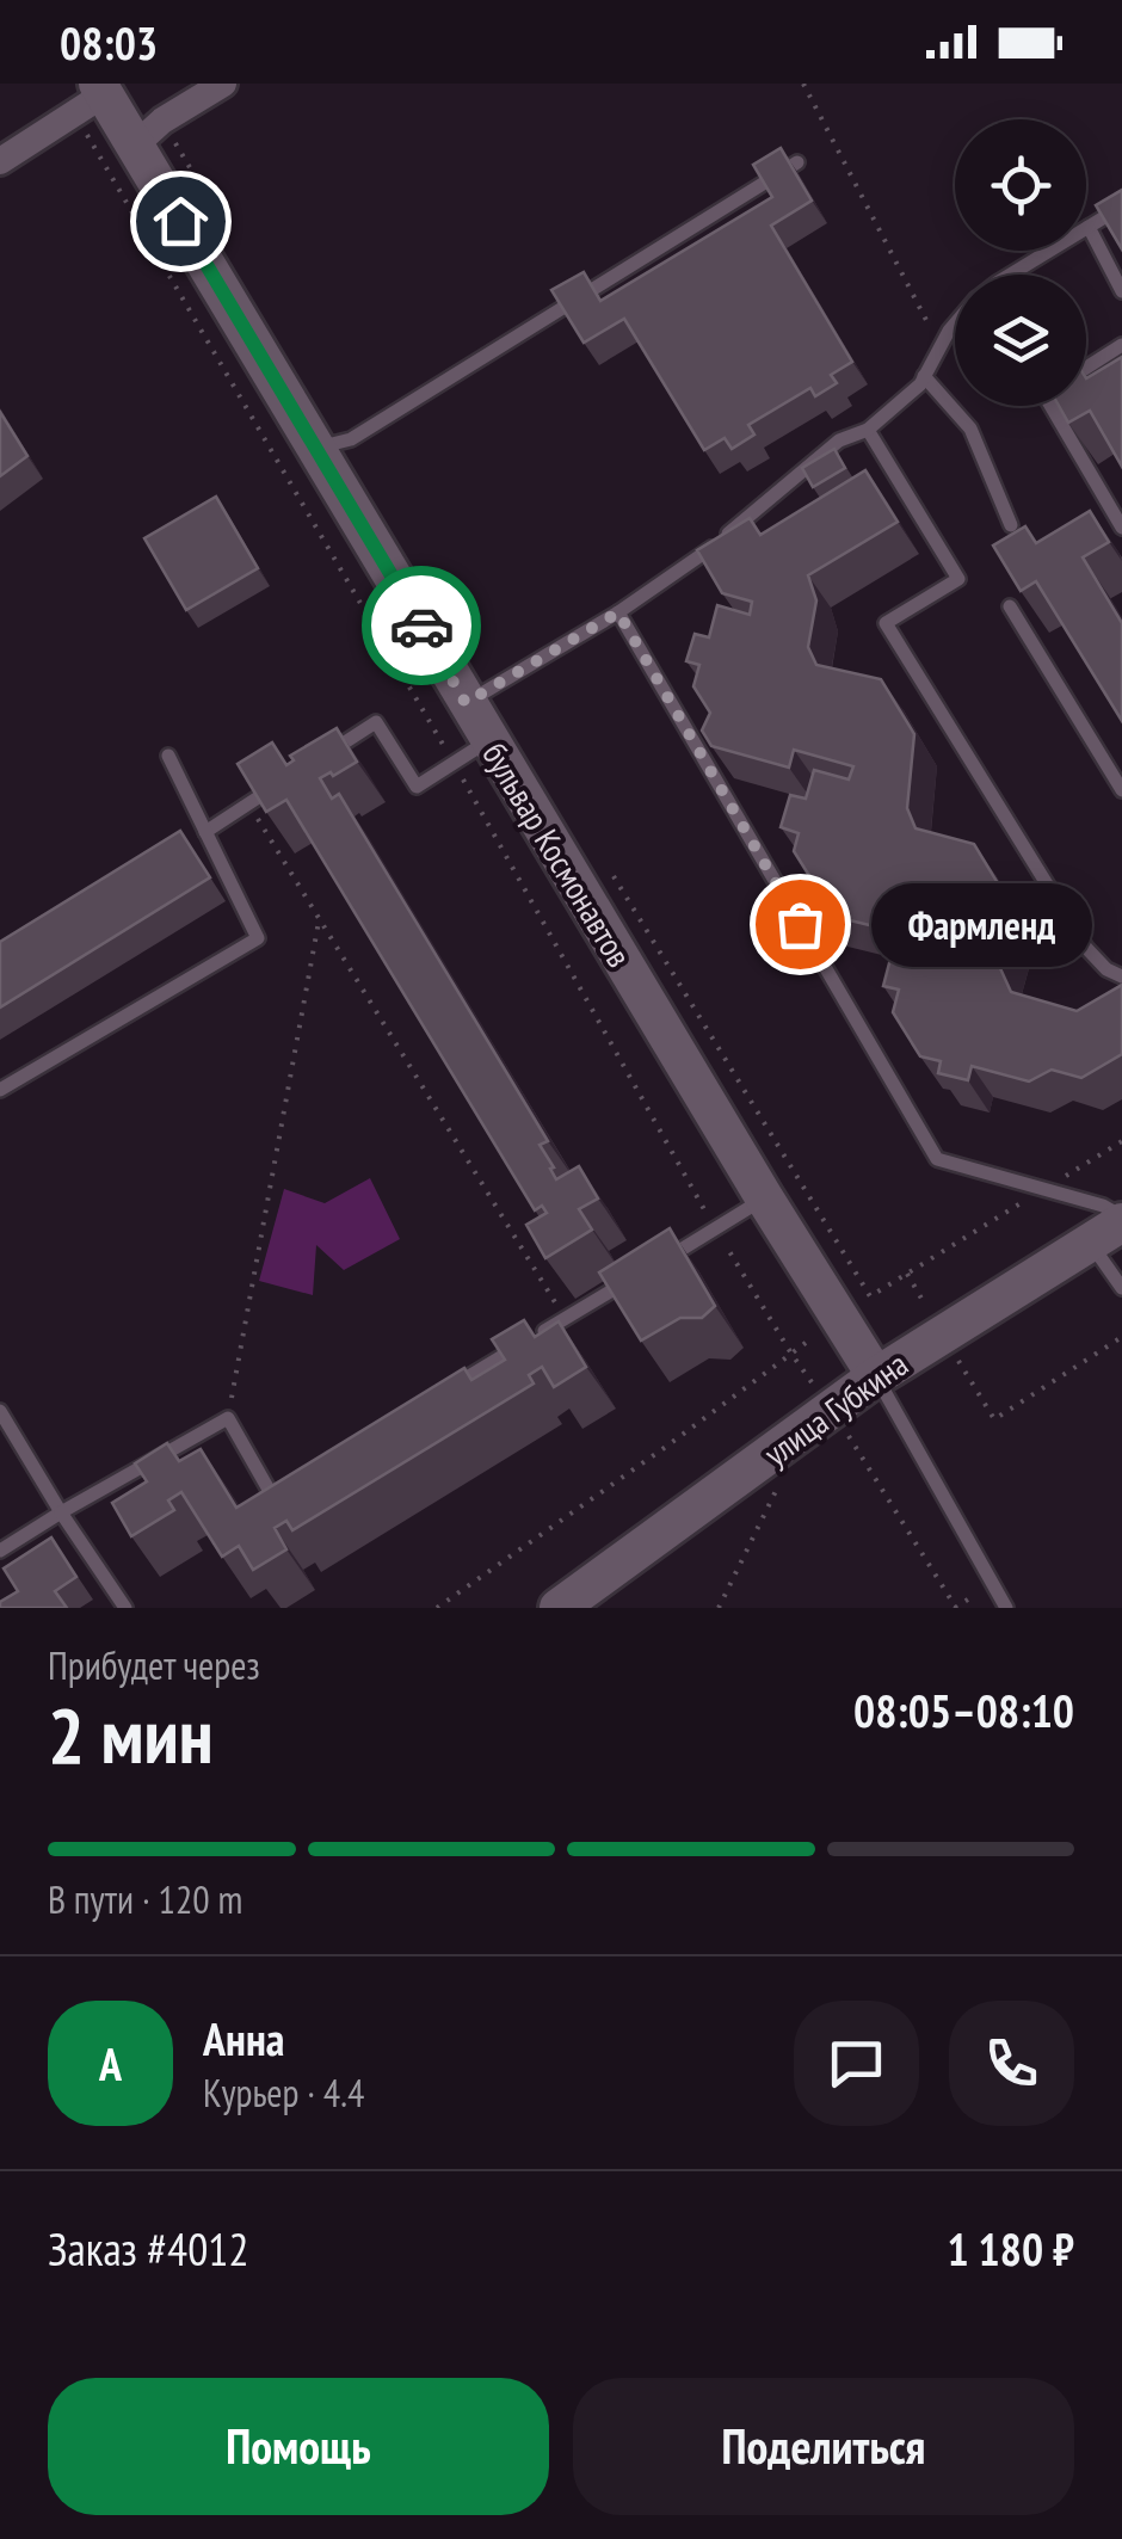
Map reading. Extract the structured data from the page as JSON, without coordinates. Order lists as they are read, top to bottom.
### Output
{
  "streets": {
    "street": ["бульвар Космонавтов", "улица Губкина"]
  },
  "crossings": [
    ["бульвар Космонавтов", "улица Губкина"]
  ],
  "places": ["Фармленд"],
  "page": {
    "status": "08:03",
    "bubble": "Фармленд",
    "heading": ["2 мин", "Прибудет через", "08:05–08:10"],
    "panel": [
      "Анна",
      "Курьер · 4.4",
      "Заказ #4012",
      "1 180 ₽"
    ],
    "bar": "В пути · 120 m",
    "round": "А",
    "buttons": ["Помощь", "Поделиться"]
  }
}
